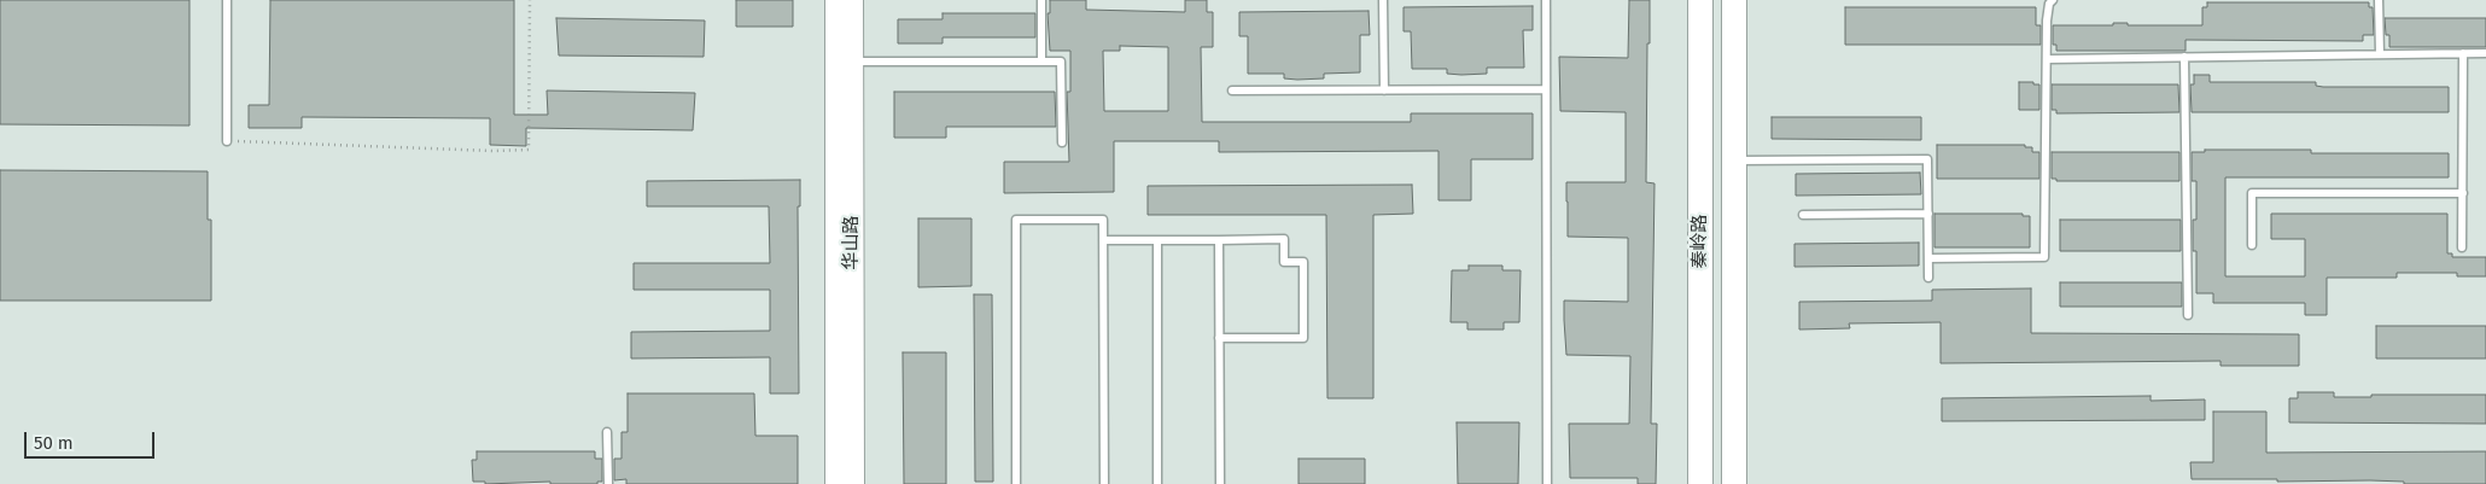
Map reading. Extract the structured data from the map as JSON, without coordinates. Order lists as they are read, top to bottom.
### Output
{
  "streets": {
    "main road": ["秦岭路"],
    "street": ["华山路"]
  },
  "scale_bar": "50 m"
}
